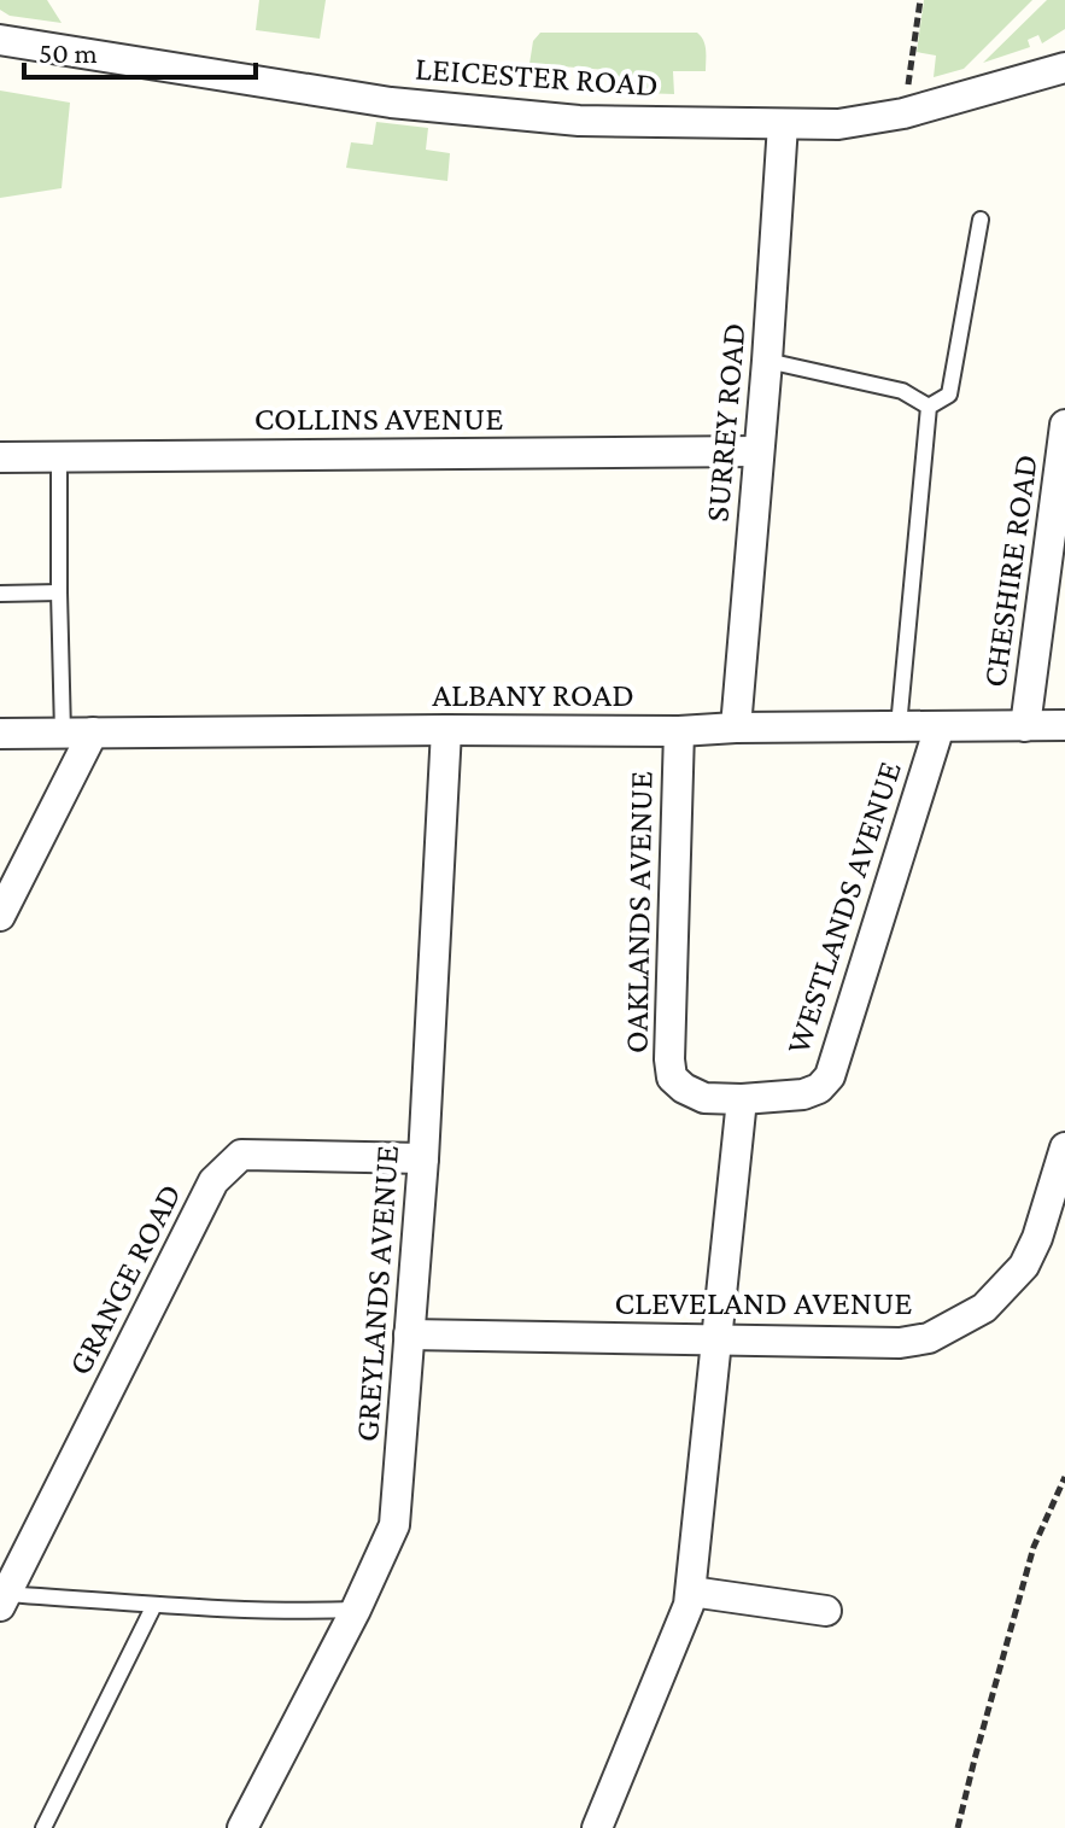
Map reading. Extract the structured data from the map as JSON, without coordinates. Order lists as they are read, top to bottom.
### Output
{
  "streets": {
    "street": [
      "LEICESTER ROAD",
      "COLLINS AVENUE",
      "SURREY ROAD",
      "CHESHIRE ROAD",
      "ALBANY ROAD",
      "WESTLANDS AVENUE",
      "OAKLANDS AVENUE",
      "GRANGE ROAD",
      "GREYLANDS AVENUE",
      "CLEVELAND AVENUE"
    ]
  },
  "crossings": [
    ["LEICESTER ROAD", "SURREY ROAD"],
    ["COLLINS AVENUE", "SURREY ROAD"],
    ["SURREY ROAD", "ALBANY ROAD"],
    ["CHESHIRE ROAD", "ALBANY ROAD"],
    ["ALBANY ROAD", "WESTLANDS AVENUE"],
    ["ALBANY ROAD", "OAKLANDS AVENUE"],
    ["ALBANY ROAD", "GREYLANDS AVENUE"],
    ["WESTLANDS AVENUE", "OAKLANDS AVENUE"],
    ["GRANGE ROAD", "GREYLANDS AVENUE"],
    ["GREYLANDS AVENUE", "CLEVELAND AVENUE"]
  ],
  "scale_bar": "50 m"
}
